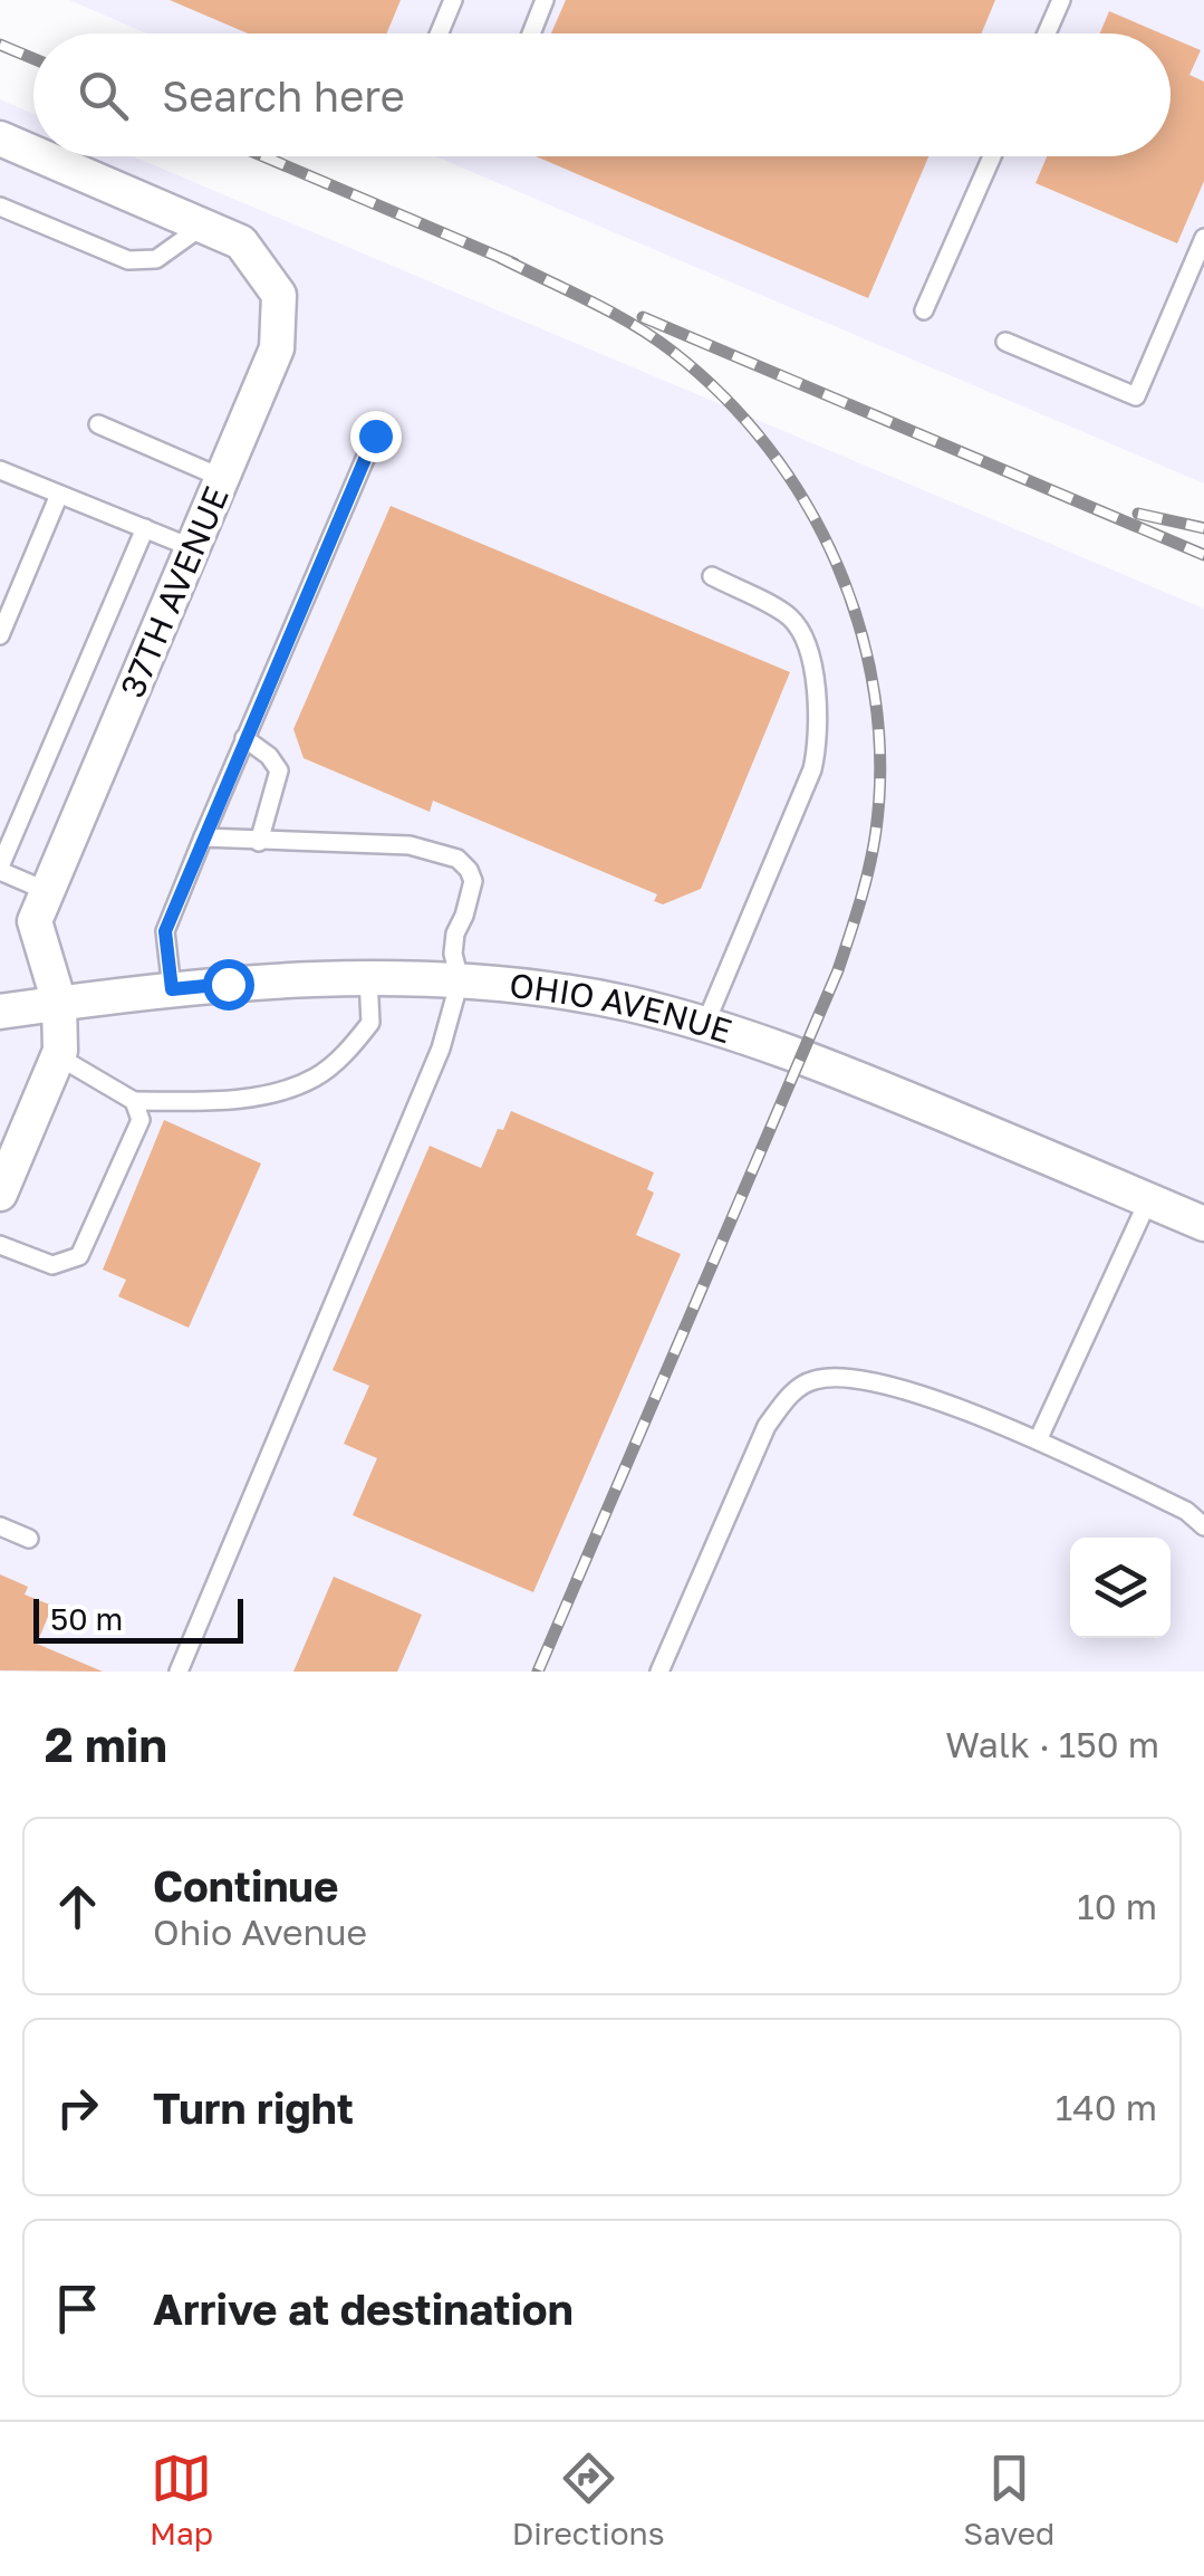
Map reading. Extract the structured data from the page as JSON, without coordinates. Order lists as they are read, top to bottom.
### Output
{
  "streets": {
    "street": ["37TH AVENUE", "OHIO AVENUE"]
  },
  "crossings": [
    ["37TH AVENUE", "OHIO AVENUE"]
  ],
  "scale_bar": "50 m",
  "page": {
    "search": "Search here",
    "scale": "50 m",
    "heading": ["2 min", "Walk · 150 m"],
    "list": [
      ["Continue", "Ohio Avenue", "10 m"],
      ["Turn right", "140 m"],
      "Arrive at destination"
    ],
    "nav": ["Map", "Directions", "Saved"]
  }
}
